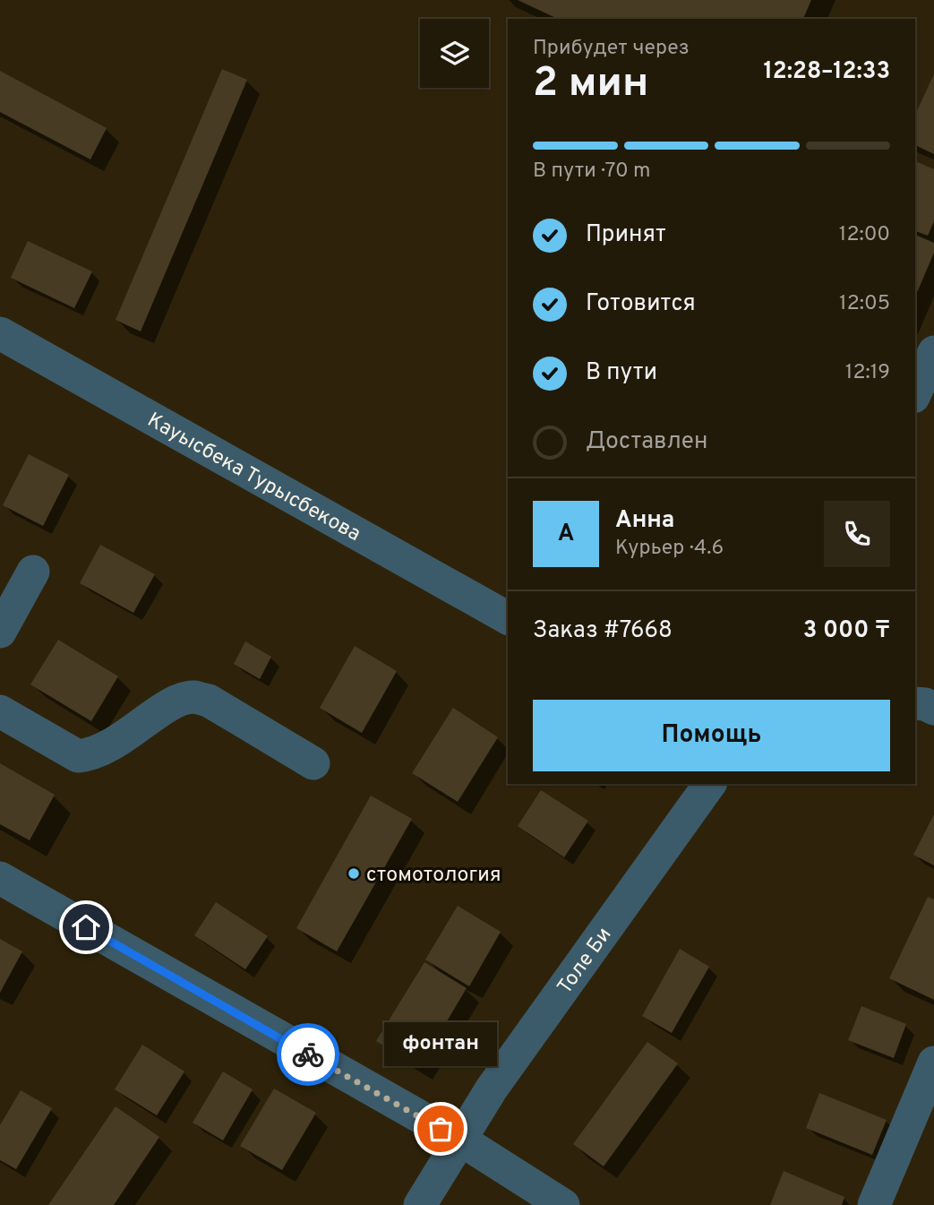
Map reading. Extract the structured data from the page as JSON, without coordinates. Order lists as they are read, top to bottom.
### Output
{
  "streets": {
    "street": ["Кауысбека Турысбекова", "Толе Би"]
  },
  "places": ["стомотология", "фонтан"],
  "page": {
    "heading": ["2 мин", "Прибудет через", "12:28–12:33"],
    "panel": [
      "Анна",
      "Курьер · 4.6",
      "Заказ #7668",
      "3 000 ₸"
    ],
    "bar": "В пути · 70 m",
    "list": [
      ["Принят", "12:00"],
      ["Готовится", "12:05"],
      ["В пути", "12:19"],
      "Доставлен"
    ],
    "round": "А",
    "buttons": "Помощь",
    "bubble": "фонтан"
  }
}
